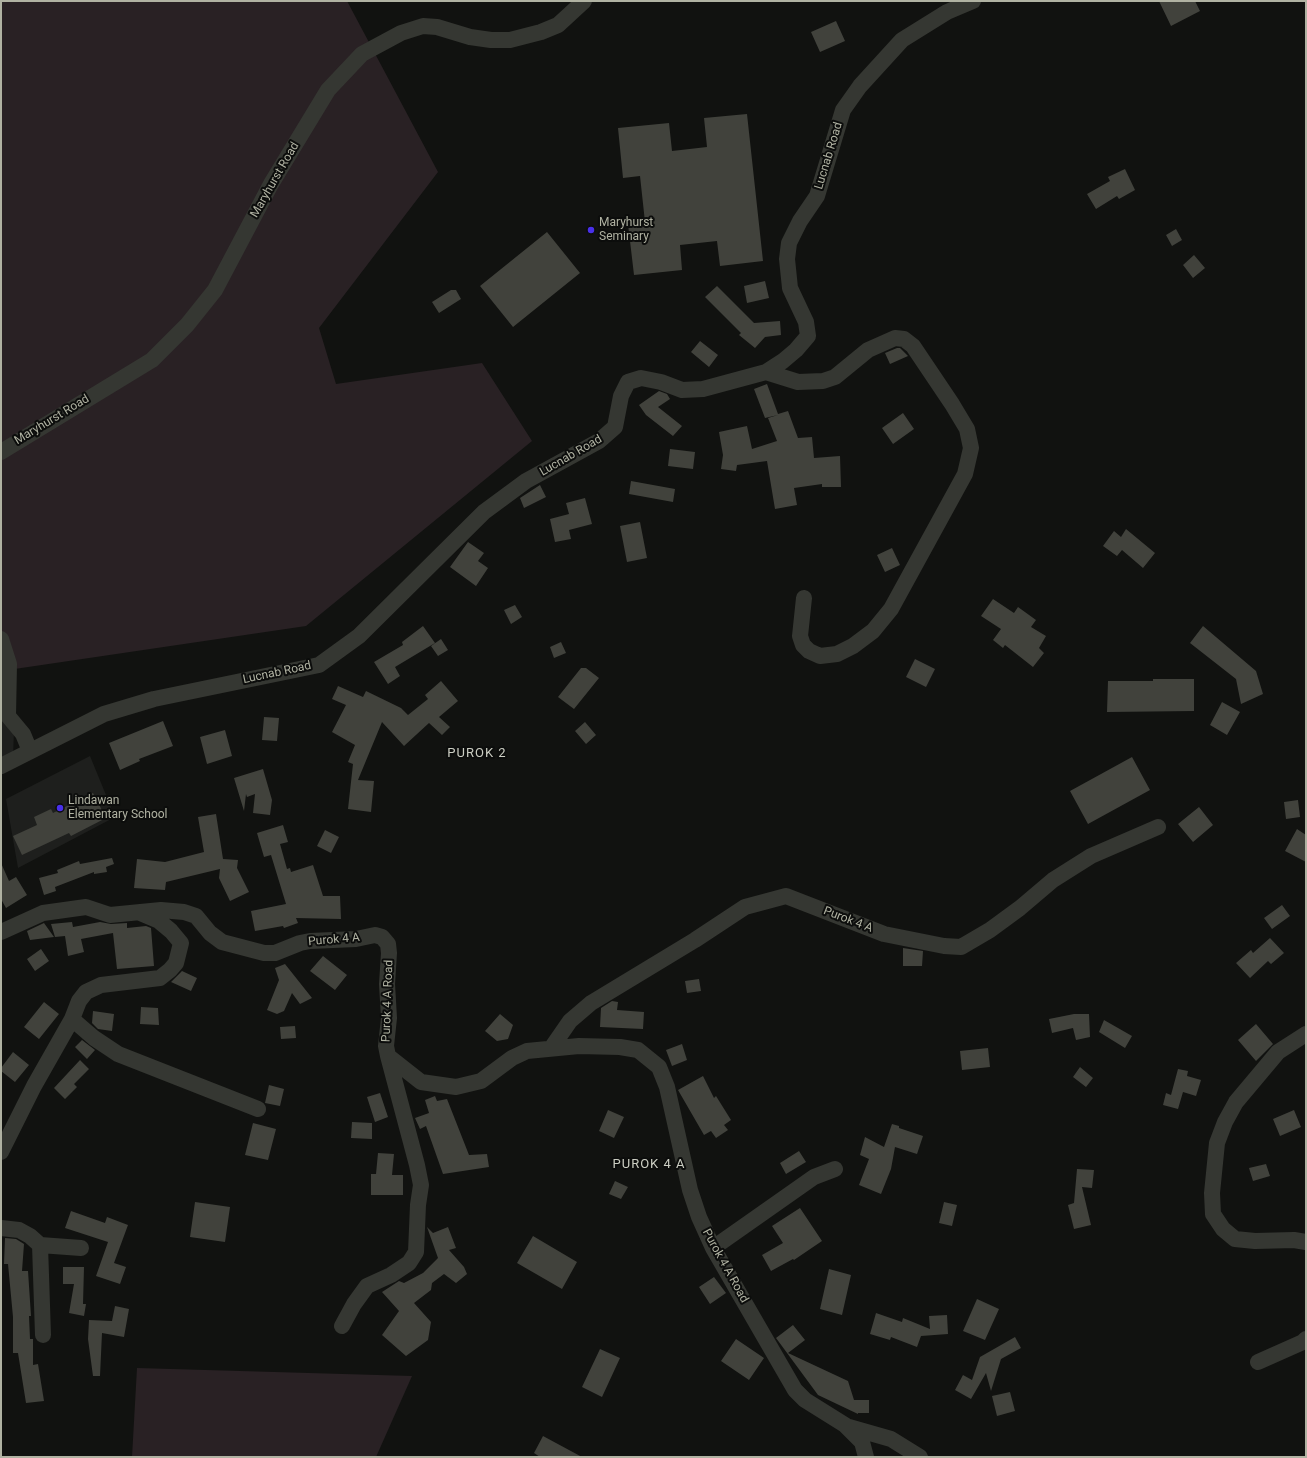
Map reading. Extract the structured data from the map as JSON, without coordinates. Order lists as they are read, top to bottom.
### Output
{
  "streets": {
    "street": [
      "Lucnab Road",
      "Maryhurst Road",
      "Purok 4 A",
      "Purok 4 A Road"
    ]
  },
  "crossings": [
    ["Purok 4 A", "Purok 4 A Road"]
  ],
  "districts": ["PUROK 2", "PUROK 4 A"],
  "places": ["Maryhurst Seminary", "Lindawan Elementary School"]
}
